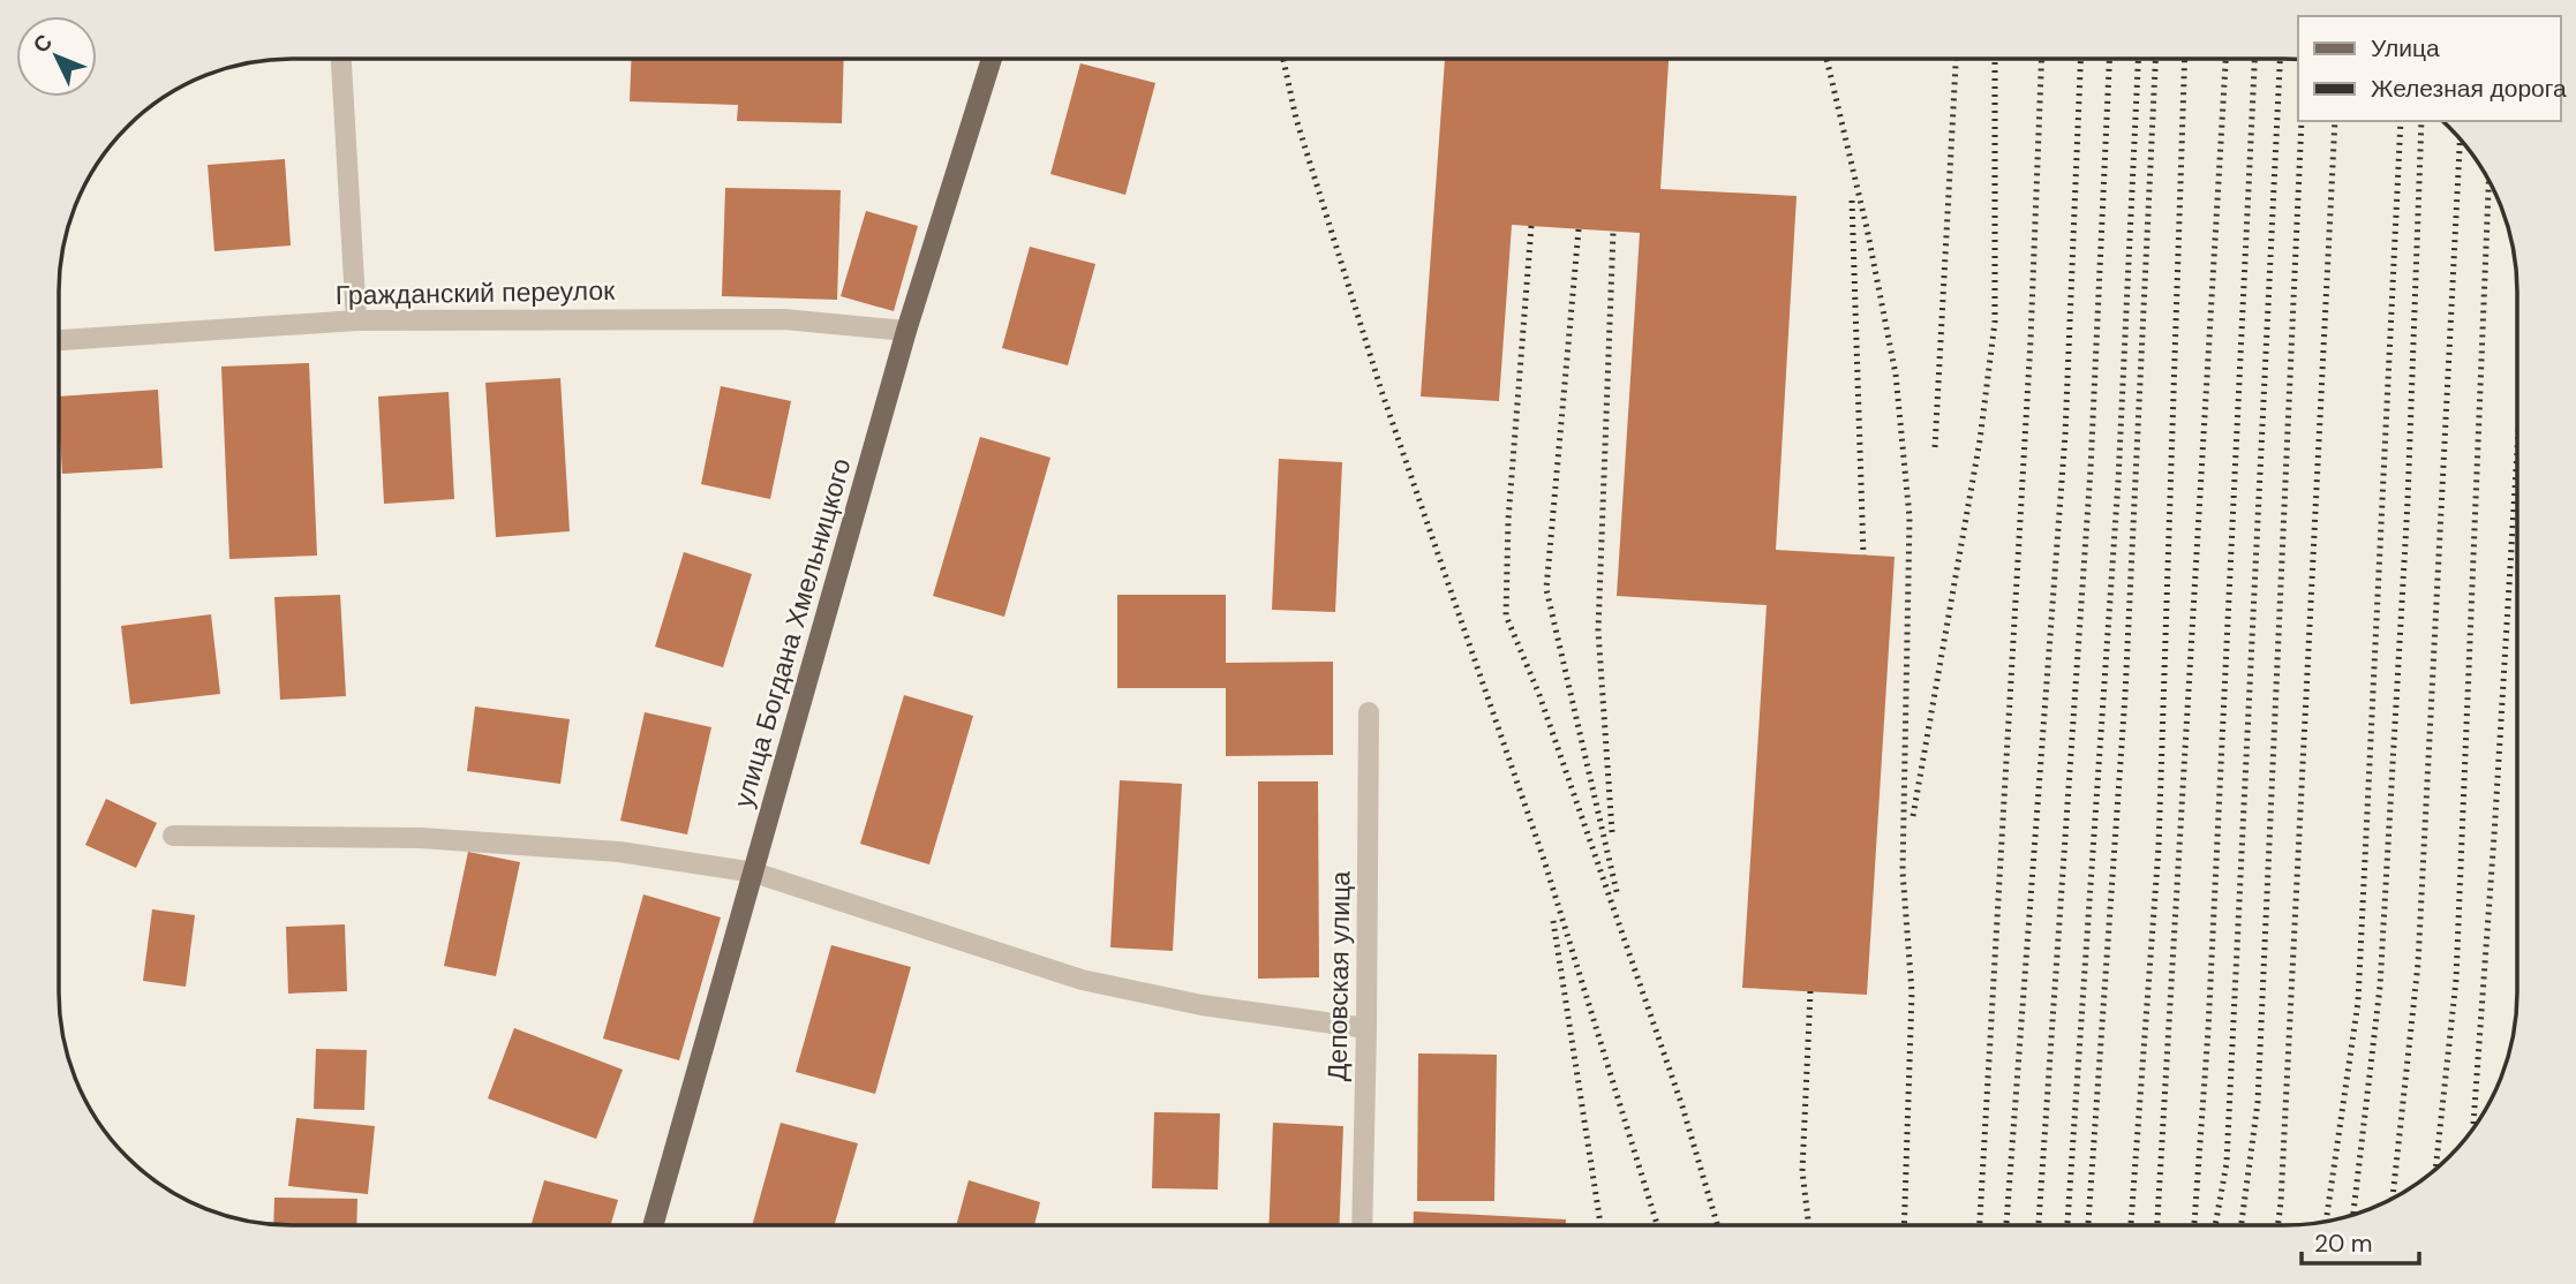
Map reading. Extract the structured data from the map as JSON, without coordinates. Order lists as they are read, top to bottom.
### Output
{
  "streets": {
    "main road": ["улица Богдана Хмельницкого"],
    "street": ["Гражданский переулок", "Деповская улица"]
  },
  "crossings": [
    ["Гражданский переулок", "улица Богдана Хмельницкого"]
  ],
  "legend": ["Улица", "Железная дорога"],
  "scale_bar": "20 m",
  "north": "top left"
}
